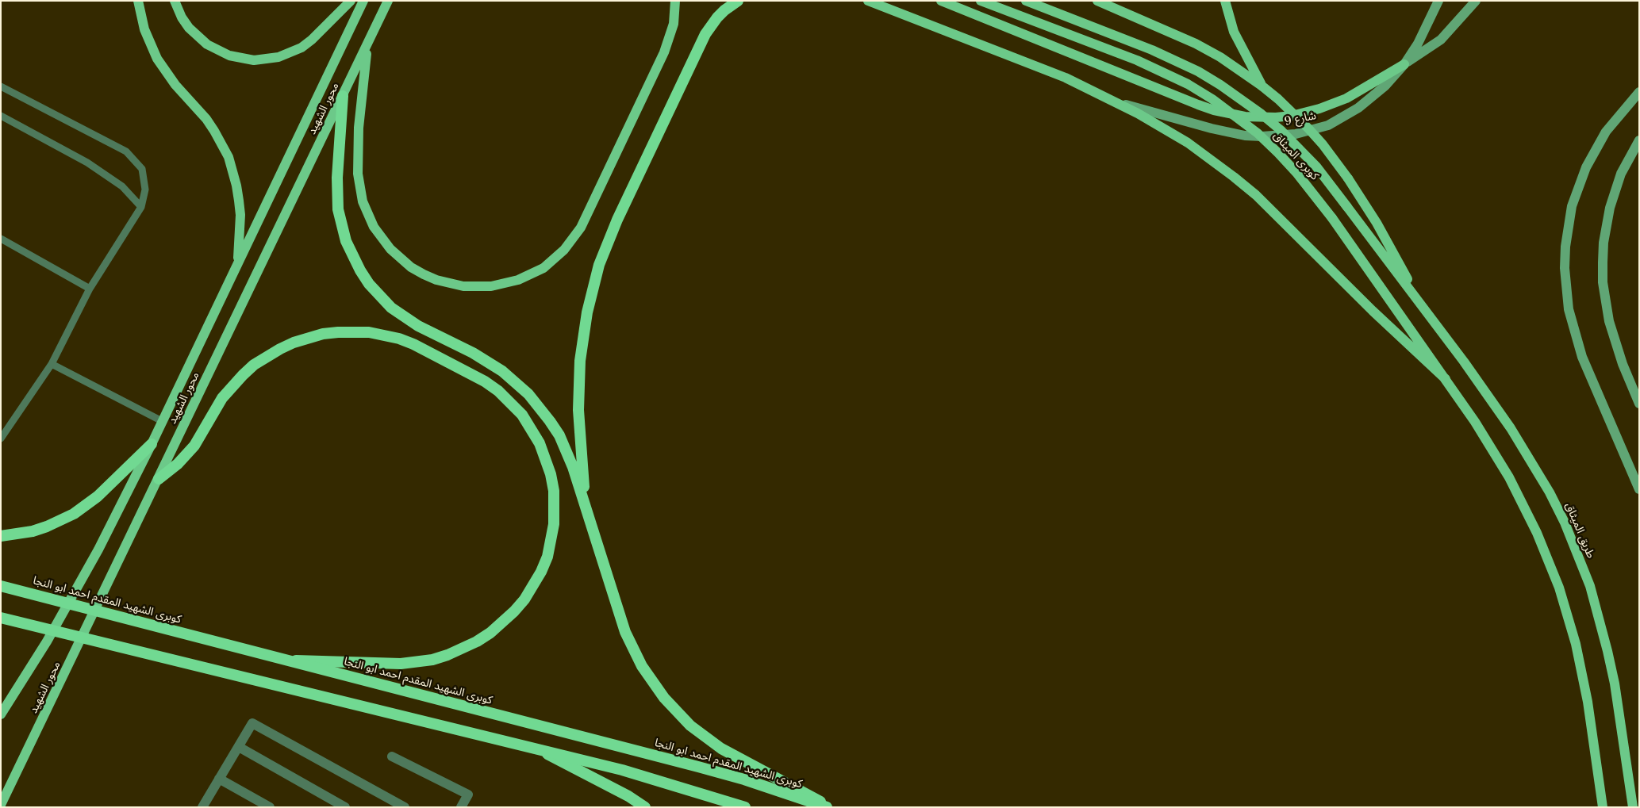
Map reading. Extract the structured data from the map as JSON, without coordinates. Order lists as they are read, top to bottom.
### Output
{
  "streets": {
    "highway": ["كوبرى الشهيد المقدم احمد ابو النجا"],
    "main road": [
      "محور الشهيد",
      "شارع 9",
      "كوبرى الميثاق",
      "طريق الميثاق"
    ]
  },
  "crossings": [
    ["كوبرى الميثاق", "طريق الميثاق"]
  ]
}
